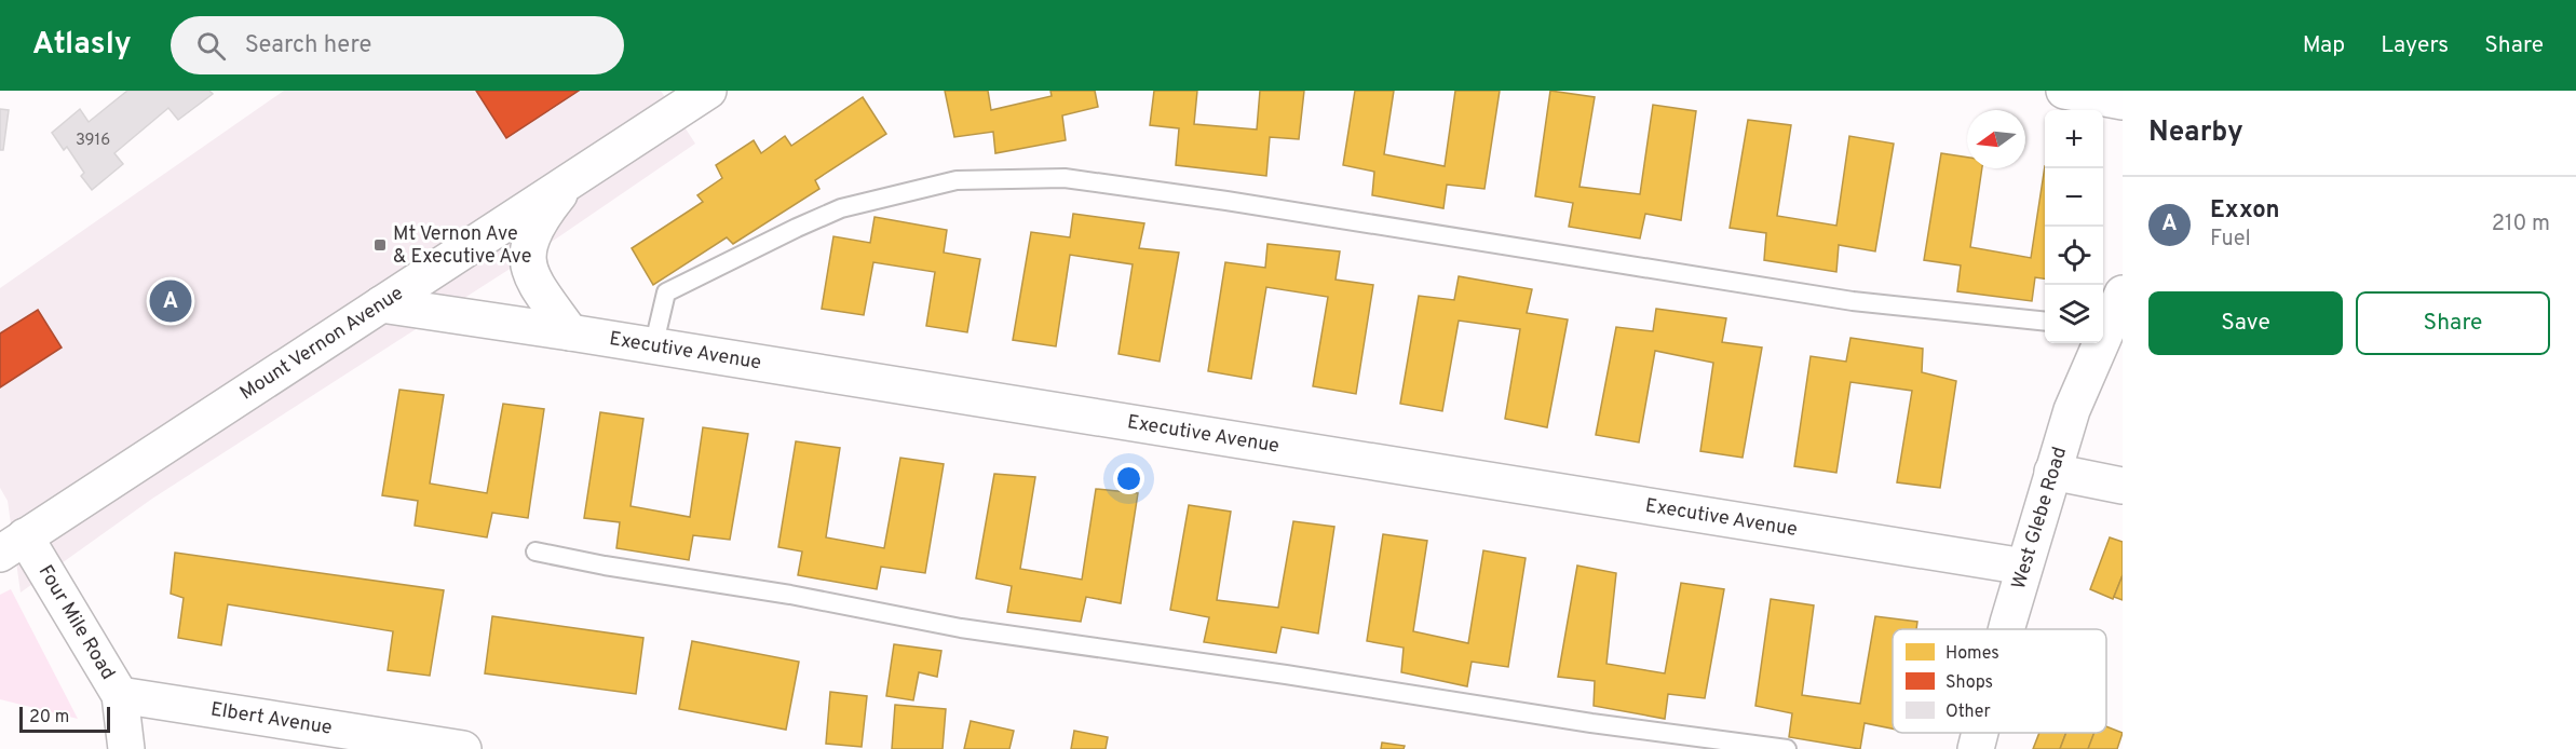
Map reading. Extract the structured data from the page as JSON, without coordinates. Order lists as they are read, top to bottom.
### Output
{
  "streets": {
    "street": [
      "Mount Vernon Avenue",
      "Executive Avenue",
      "West Glebe Road",
      "Four Mile Road",
      "Elbert Avenue"
    ]
  },
  "crossings": [
    ["Mount Vernon Avenue", "Executive Avenue"],
    ["Mount Vernon Avenue", "Four Mile Road"],
    ["Executive Avenue", "West Glebe Road"],
    ["Four Mile Road", "Elbert Avenue"]
  ],
  "places": {
    "transit": ["Mt Vernon Ave & Executive Ave"]
  },
  "house_numbers": ["3916"],
  "legend": ["Homes", "Shops", "Other"],
  "scale_bar": "20 m",
  "north": "left",
  "page": {
    "header": "Atlasly",
    "search": "Search here",
    "nav": ["Map", "Layers", "Share"],
    "heading": "Nearby",
    "map_buttons": ["+", "−"],
    "list": [
      {
        "mark": "A",
        "name": "Exxon",
        "note": "Fuel",
        "value": "210 m"
      }
    ],
    "buttons": ["Save", "Share"],
    "pins": "A",
    "scale": "20 m"
  }
}
